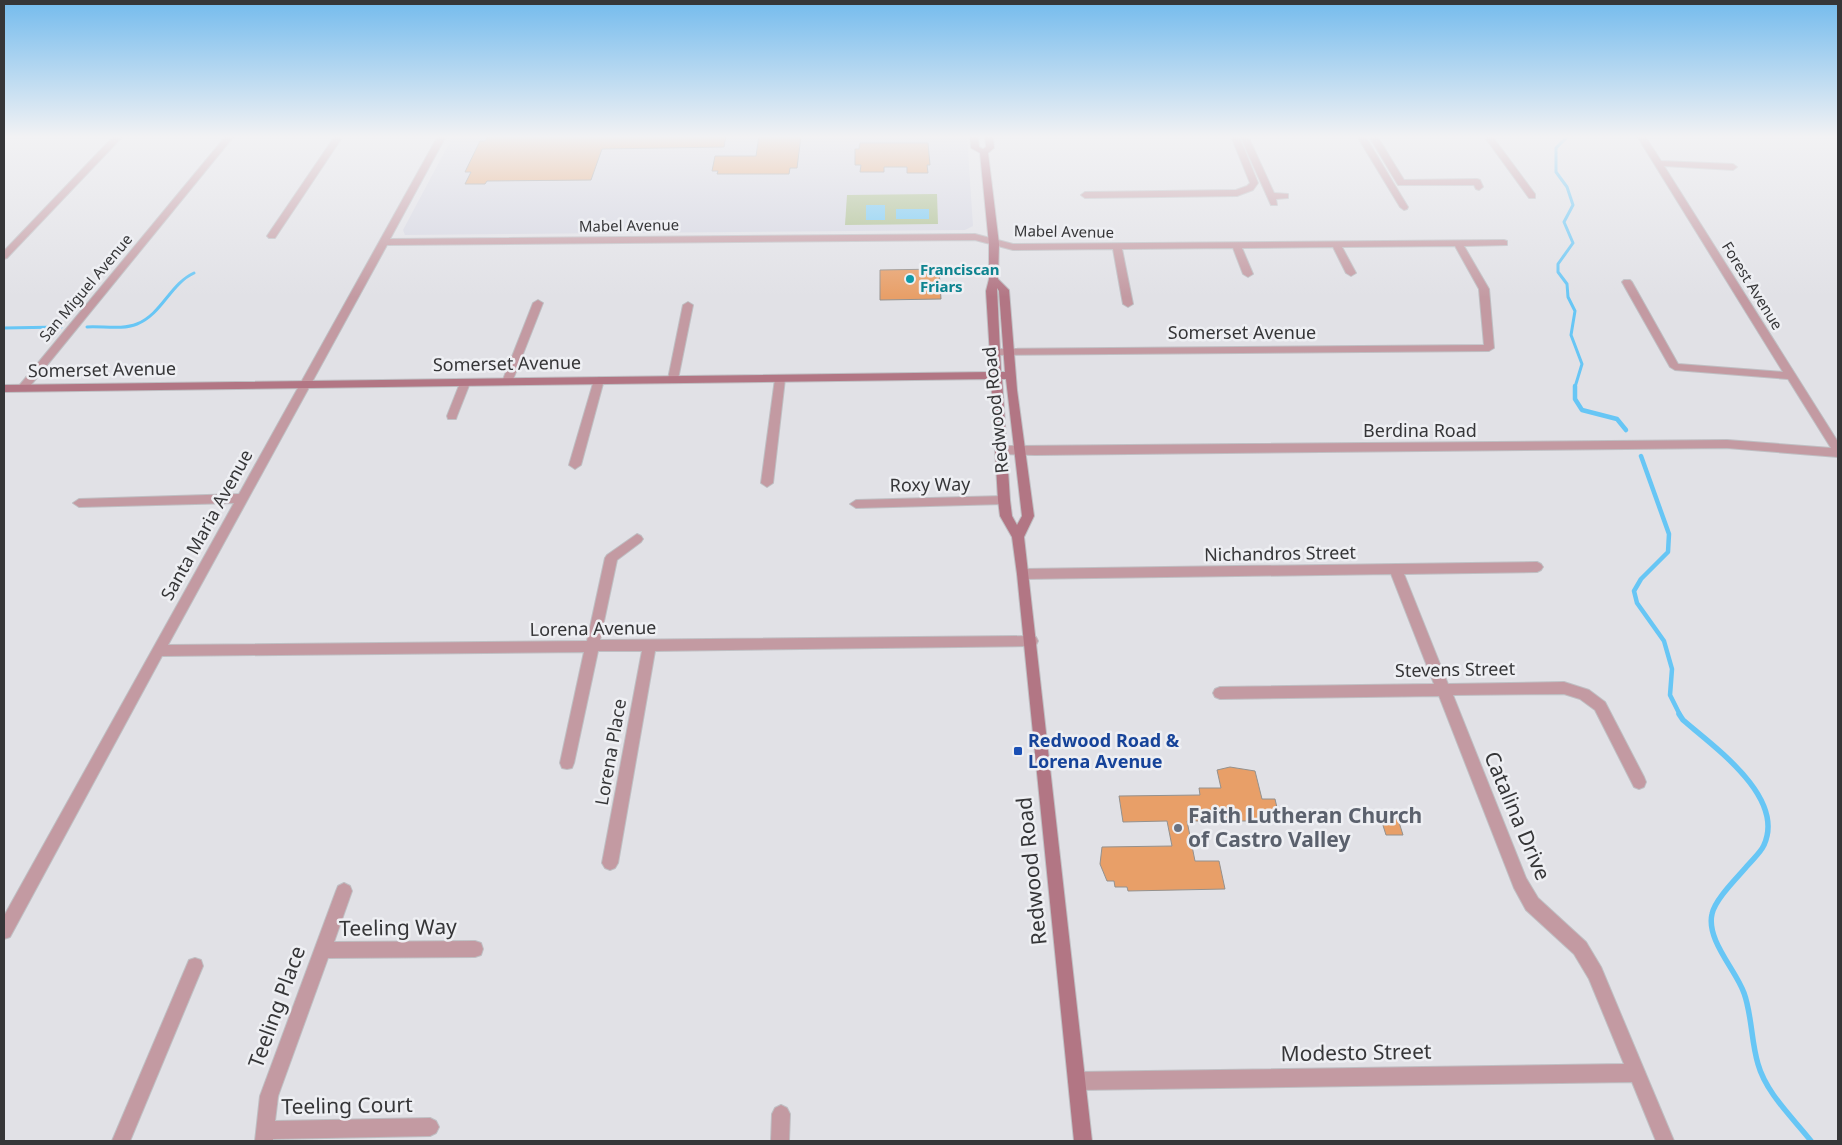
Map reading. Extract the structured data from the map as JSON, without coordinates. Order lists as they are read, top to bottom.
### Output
{
  "streets": {
    "main road": ["Somerset Avenue", "Redwood Road"],
    "street": [
      "Mabel Avenue",
      "Forest Avenue",
      "San Miguel Avenue",
      "Berdina Road",
      "Roxy Way",
      "Santa Maria Avenue",
      "Nichandros Street",
      "Lorena Avenue",
      "Stevens Street",
      "Lorena Place",
      "Catalina Drive",
      "Teeling Way",
      "Teeling Place",
      "Modesto Street",
      "Teeling Court"
    ]
  },
  "crossings": [
    ["Mabel Avenue", "Somerset Avenue"],
    ["Mabel Avenue", "Redwood Road"],
    ["Mabel Avenue", "Santa Maria Avenue"],
    ["Forest Avenue", "Berdina Road"],
    ["San Miguel Avenue", "Somerset Avenue"],
    ["Somerset Avenue", "Redwood Road"],
    ["Somerset Avenue", "Santa Maria Avenue"],
    ["Redwood Road", "Berdina Road"],
    ["Redwood Road", "Roxy Way"],
    ["Redwood Road", "Nichandros Street"],
    ["Redwood Road", "Lorena Avenue"],
    ["Redwood Road", "Modesto Street"],
    ["Santa Maria Avenue", "Lorena Avenue"],
    ["Nichandros Street", "Catalina Drive"],
    ["Lorena Avenue", "Lorena Place"],
    ["Stevens Street", "Catalina Drive"],
    ["Catalina Drive", "Modesto Street"],
    ["Teeling Way", "Teeling Place"],
    ["Teeling Place", "Teeling Court"]
  ],
  "places": {
    "other": ["Franciscan Friars", "Faith Lutheran Church of Castro Valley"],
    "transit": ["Redwood Road & Lorena Avenue"]
  }
}
